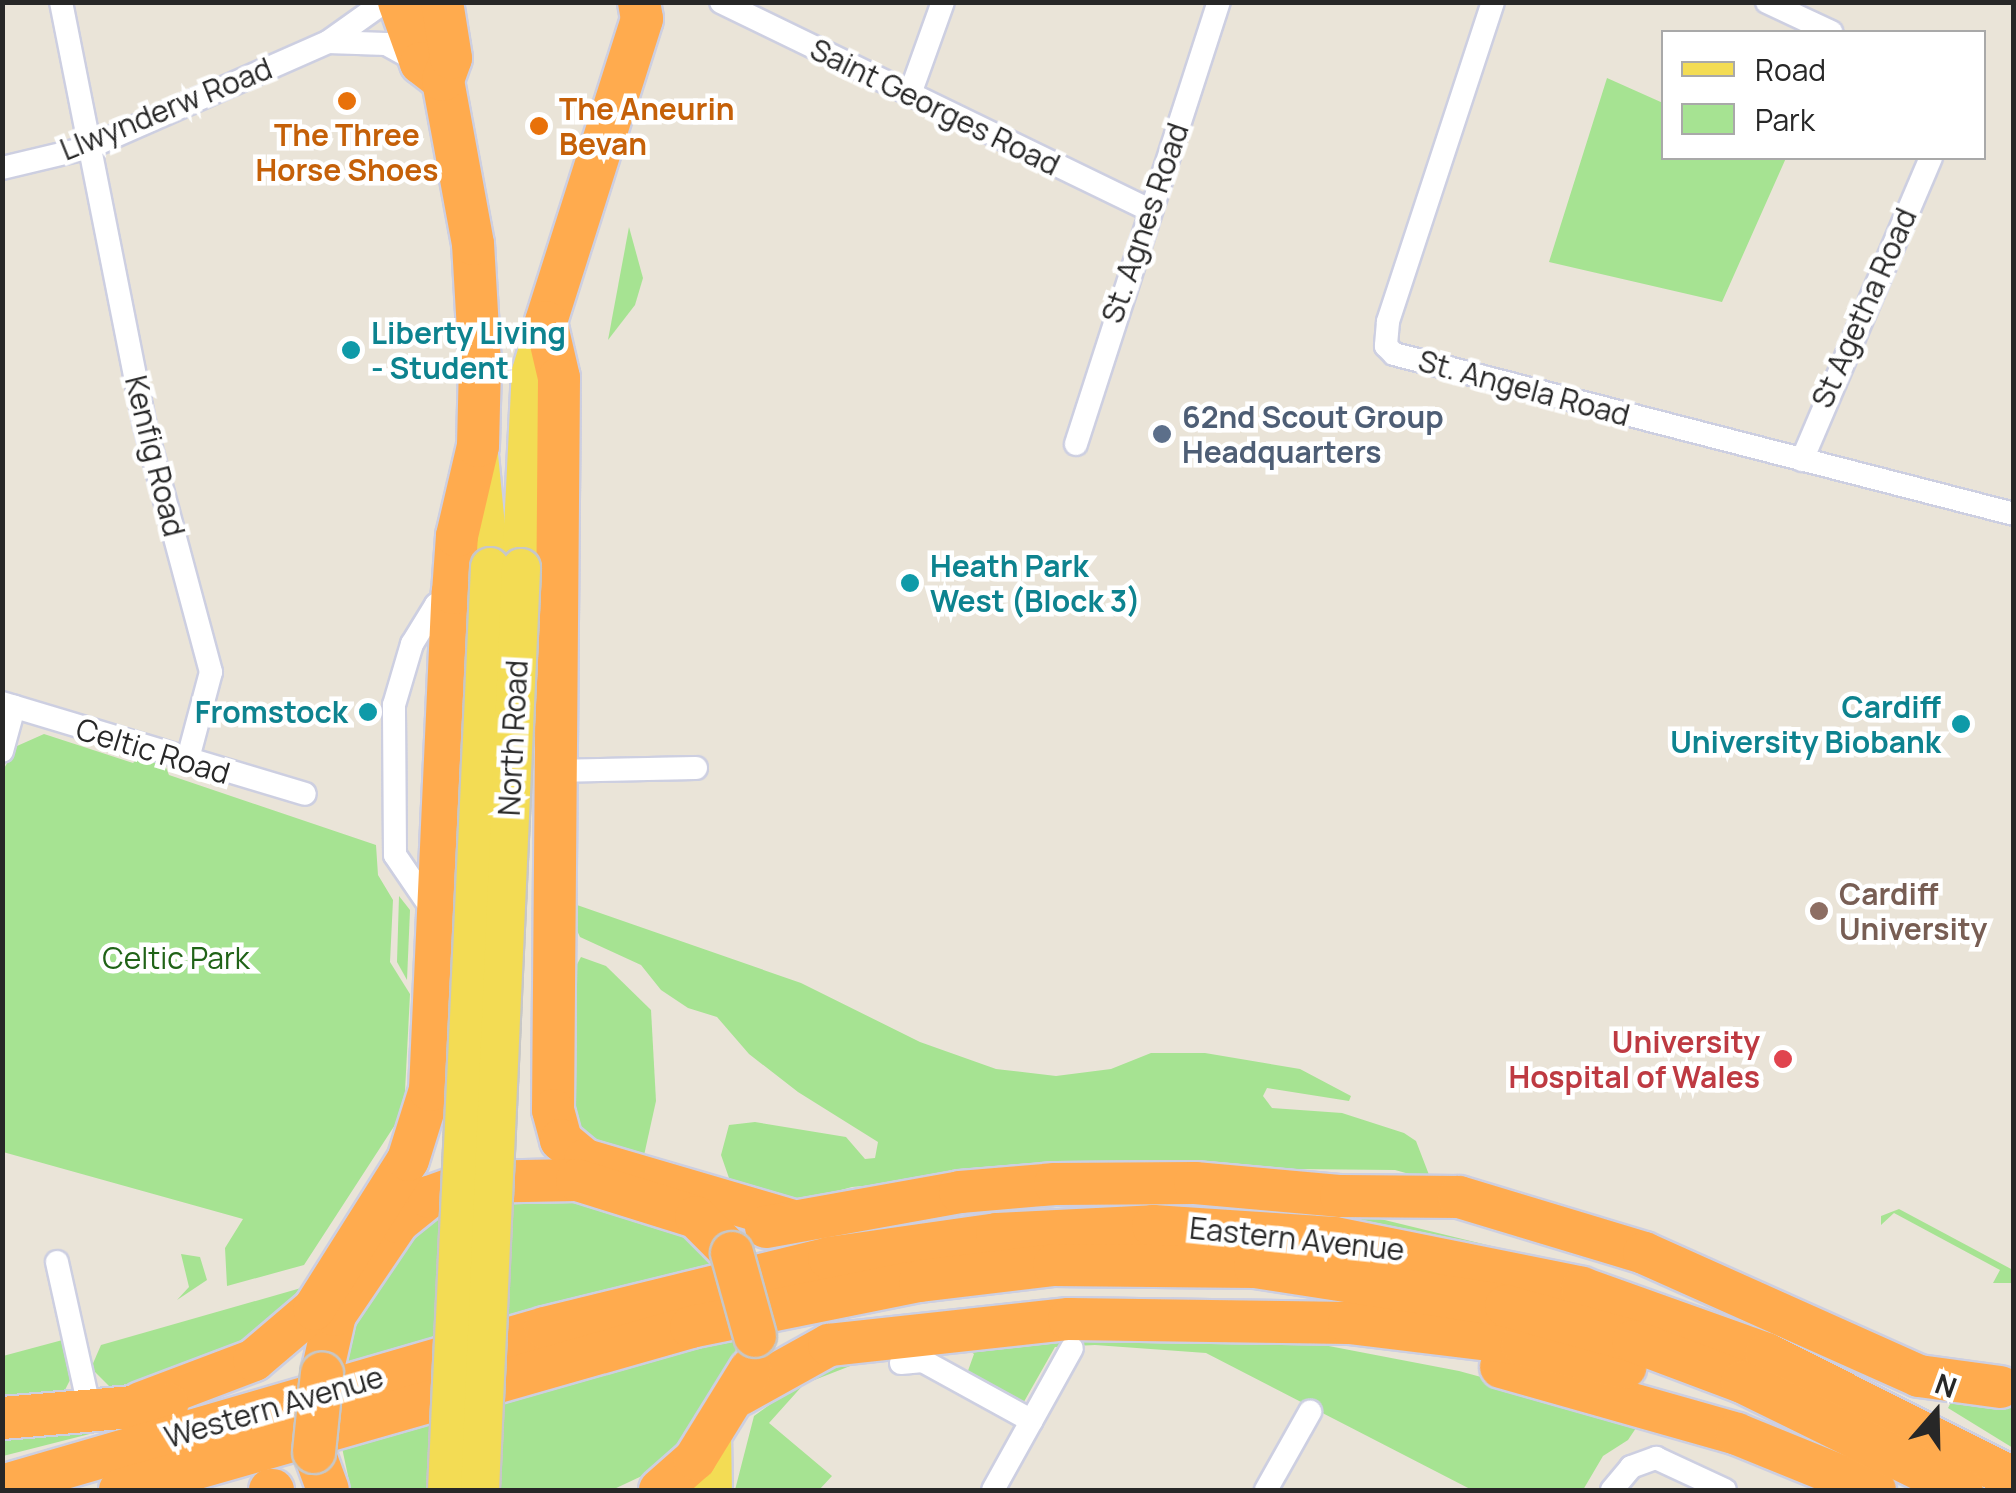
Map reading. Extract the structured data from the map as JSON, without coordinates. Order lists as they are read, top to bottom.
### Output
{
  "streets": {
    "highway": ["North Road", "Eastern Avenue", "Western Avenue"],
    "street": [
      "Saint Georges Road",
      "Llwynderw Road",
      "St. Agnes Road",
      "St Agetha Road",
      "St. Angela Road",
      "Kenfig Road",
      "Celtic Road"
    ]
  },
  "crossings": [
    ["Saint Georges Road", "St. Agnes Road"],
    ["Llwynderw Road", "Kenfig Road"],
    ["Llwynderw Road", "North Road"],
    ["St Agetha Road", "St. Angela Road"],
    ["Kenfig Road", "Celtic Road"],
    ["Eastern Avenue", "Western Avenue"]
  ],
  "parks": ["Celtic Park"],
  "places": [
    "The Three Horse Shoes",
    "The Aneurin Bevan",
    "Liberty Living - Student",
    "62nd Scout Group Headquarters",
    "Heath Park West (Block 3)",
    "Fromstock",
    "Cardiff University Biobank",
    "Cardiff University",
    "University Hospital of Wales"
  ],
  "legend": ["Road", "Park"],
  "north": "top"
}
